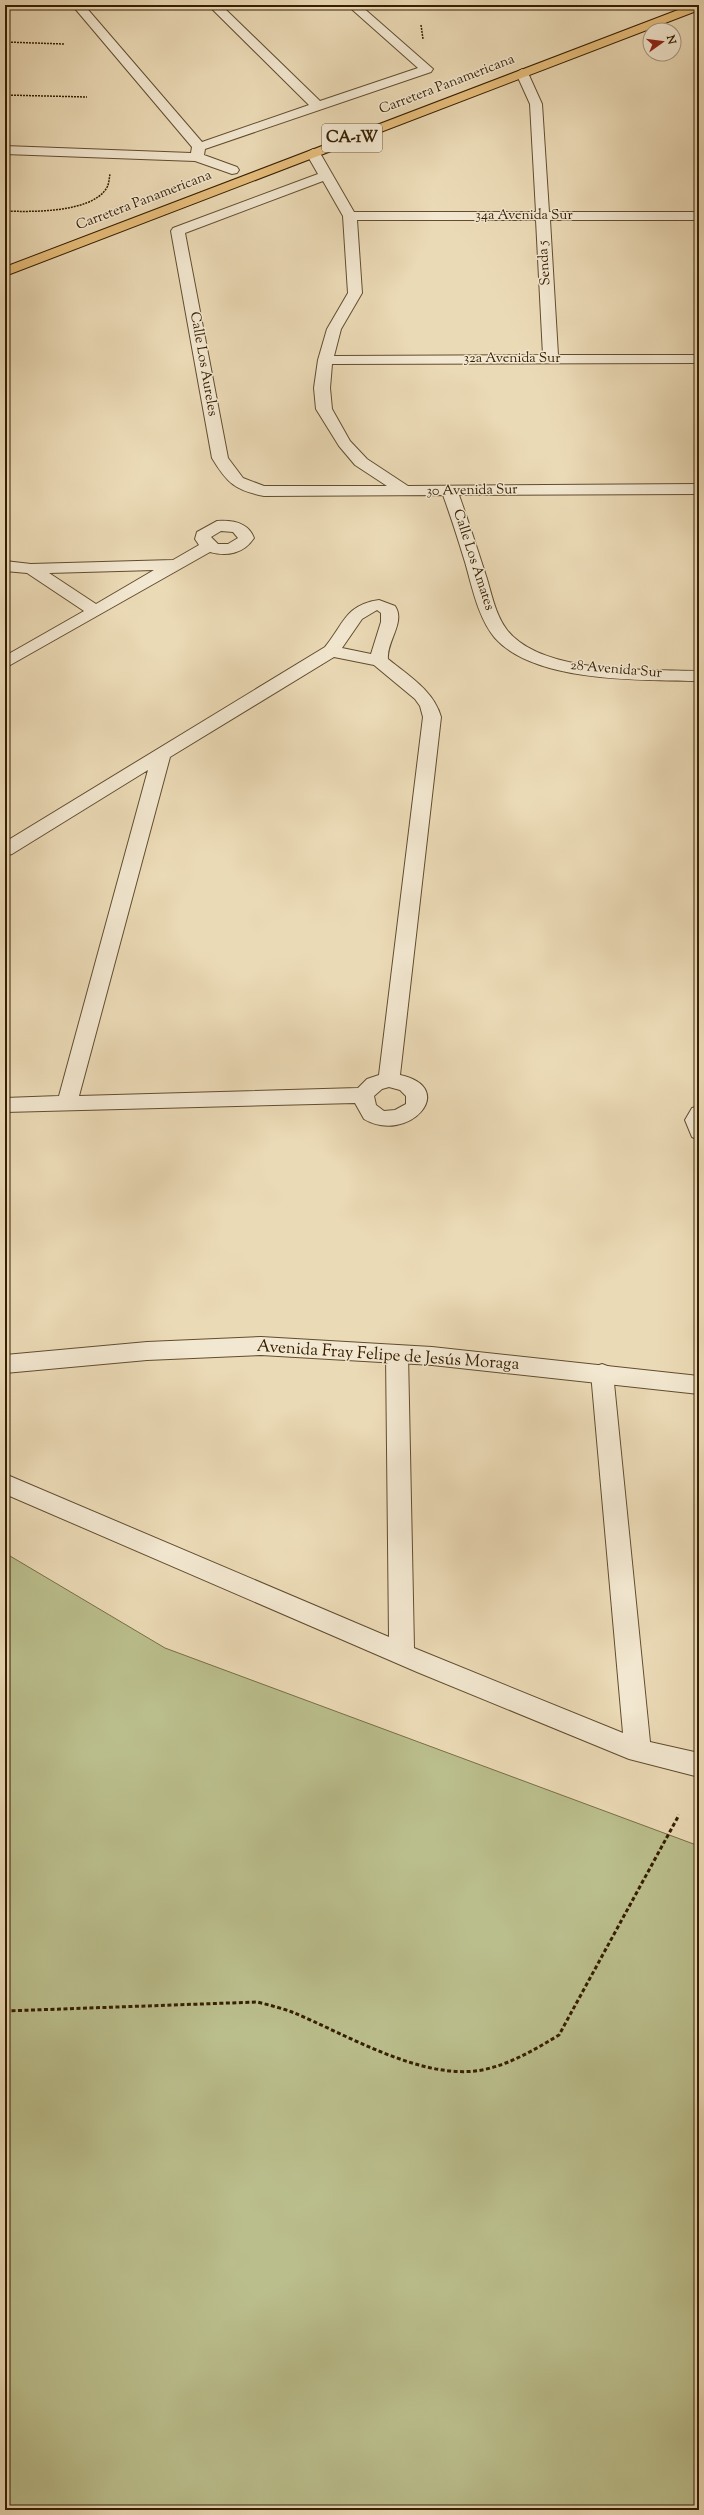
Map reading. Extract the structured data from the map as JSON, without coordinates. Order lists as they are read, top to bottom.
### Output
{
  "streets": {
    "highway": ["Carretera Panamericana", "CA-1W"],
    "street": [
      "34a Avenida Sur",
      "Senda 5",
      "32a Avenida Sur",
      "Calle Los Aureles",
      "30 Avenida Sur",
      "Calle Los Amates",
      "28 Avenida Sur",
      "Avenida Fray Felipe de Jesús Moraga"
    ]
  },
  "crossings": [
    ["Carretera Panamericana", "Senda 5"],
    ["34a Avenida Sur", "Senda 5"],
    ["Senda 5", "32a Avenida Sur"],
    ["Calle Los Aureles", "30 Avenida Sur"],
    ["30 Avenida Sur", "Calle Los Amates"],
    ["Calle Los Amates", "28 Avenida Sur"]
  ],
  "north": "right"
}
